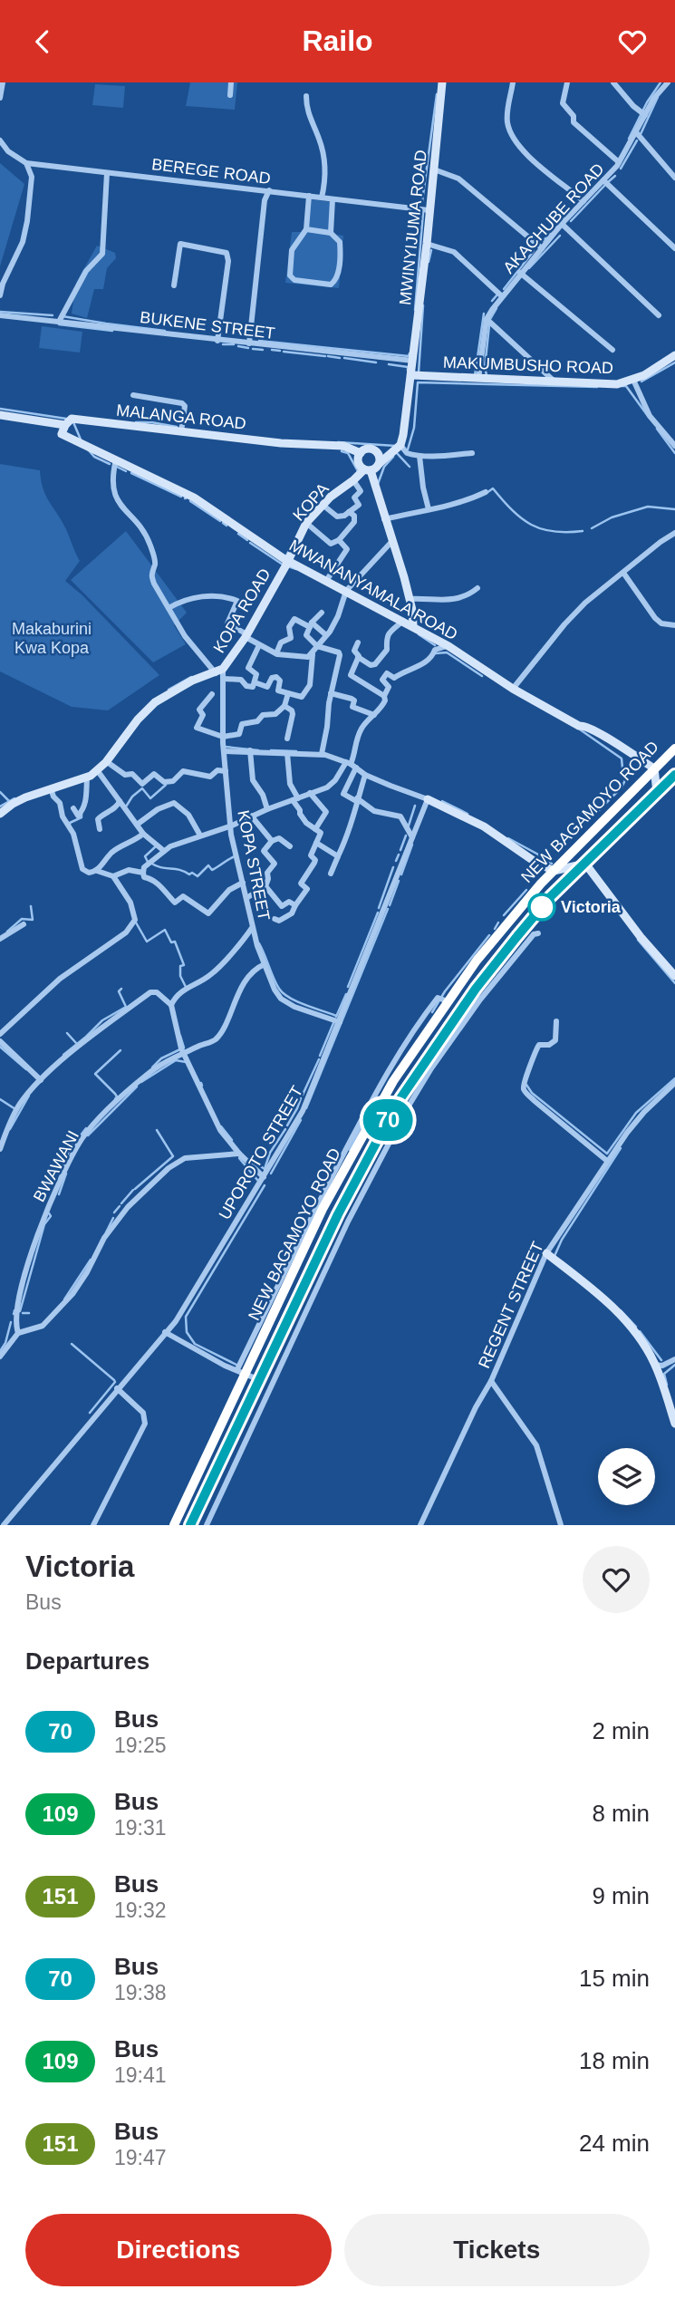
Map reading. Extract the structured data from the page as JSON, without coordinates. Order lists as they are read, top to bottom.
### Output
{
  "streets": {
    "highway": ["NEW BAGAMOYO ROAD"],
    "street": [
      "BEREGE ROAD",
      "AKACHUBE ROAD",
      "MWINYIJUMA ROAD",
      "BUKENE STREET",
      "MAKUMBUSHO ROAD",
      "MALANGA ROAD",
      "KOPA",
      "MWANANYAMALA ROAD",
      "KOPA ROAD",
      "KOPA STREET",
      "UPOROTO STREET",
      "BWAWANI",
      "REGENT STREET"
    ]
  },
  "crossings": [
    ["BEREGE ROAD", "MWINYIJUMA ROAD"],
    ["AKACHUBE ROAD", "MAKUMBUSHO ROAD"],
    ["MWINYIJUMA ROAD", "BUKENE STREET"],
    ["MWINYIJUMA ROAD", "MAKUMBUSHO ROAD"],
    ["MWINYIJUMA ROAD", "MALANGA ROAD"],
    ["MWINYIJUMA ROAD", "KOPA"],
    ["MALANGA ROAD", "KOPA"],
    ["MALANGA ROAD", "MWANANYAMALA ROAD"],
    ["KOPA", "MWANANYAMALA ROAD"],
    ["KOPA", "KOPA ROAD"],
    ["MWANANYAMALA ROAD", "KOPA ROAD"],
    ["MWANANYAMALA ROAD", "NEW BAGAMOYO ROAD"],
    ["KOPA ROAD", "KOPA STREET"],
    ["KOPA STREET", "UPOROTO STREET"],
    ["KOPA STREET", "BWAWANI"]
  ],
  "parks": ["Makaburini Kwa Kopa"],
  "places": ["Victoria"],
  "lines": ["bus line 70"],
  "page": {
    "header": "Railo",
    "on_map": "70",
    "heading": [
      ["Victoria", "Bus"],
      "Departures"
    ],
    "list": [
      {
        "mark": "70",
        "name": "Bus",
        "note": "19:25",
        "value": "2 min"
      },
      {
        "mark": "109",
        "name": "Bus",
        "note": "19:31",
        "value": "8 min"
      },
      {
        "mark": "151",
        "name": "Bus",
        "note": "19:32",
        "value": "9 min"
      },
      {
        "mark": "70",
        "name": "Bus",
        "note": "19:38",
        "value": "15 min"
      },
      {
        "mark": "109",
        "name": "Bus",
        "note": "19:41",
        "value": "18 min"
      },
      {
        "mark": "151",
        "name": "Bus",
        "note": "19:47",
        "value": "24 min"
      }
    ],
    "buttons": ["Directions", "Tickets"]
  }
}
